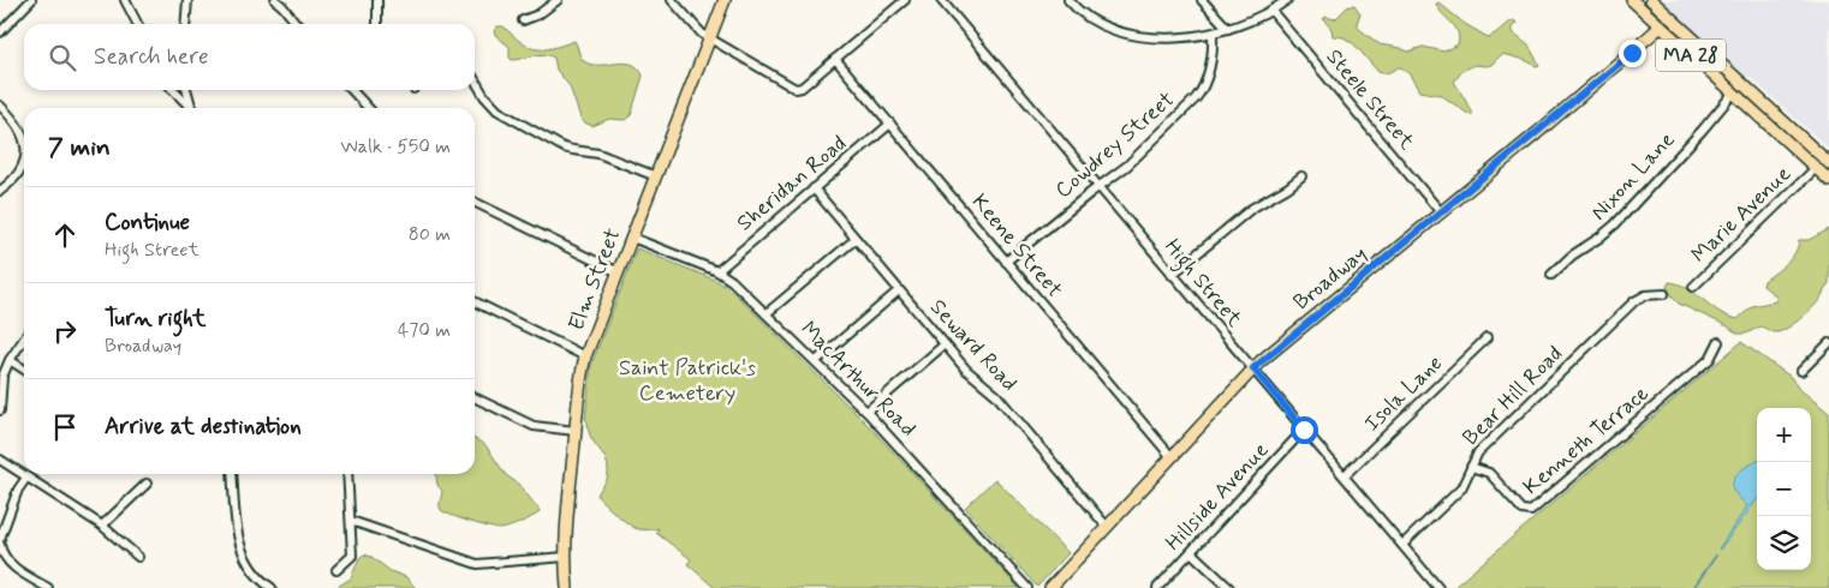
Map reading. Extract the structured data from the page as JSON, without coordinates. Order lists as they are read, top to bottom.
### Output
{
  "streets": {
    "main road": ["MA 28", "Broadway", "Elm Street"],
    "street": [
      "Steele Street",
      "Cowdrey Street",
      "Nixon Lane",
      "Sheridan Road",
      "Marie Avenue",
      "Keene Street",
      "High Street",
      "Seward Road",
      "MacArthur Road",
      "Isola Lane",
      "Bear Hill Road",
      "Kenneth Terrace",
      "Hillside Avenue"
    ]
  },
  "crossings": [
    ["MA 28", "Nixon Lane"],
    ["MA 28", "Marie Avenue"],
    ["MA 28", "Broadway"],
    ["Steele Street", "Broadway"],
    ["Cowdrey Street", "Keene Street"],
    ["Cowdrey Street", "High Street"],
    ["Sheridan Road", "Keene Street"],
    ["Sheridan Road", "Seward Road"],
    ["Sheridan Road", "MacArthur Road"],
    ["Keene Street", "Broadway"],
    ["Broadway", "High Street"],
    ["Broadway", "Seward Road"],
    ["Elm Street", "MacArthur Road"],
    ["High Street", "Isola Lane"],
    ["High Street", "Bear Hill Road"],
    ["High Street", "Hillside Avenue"],
    ["Bear Hill Road", "Kenneth Terrace"]
  ],
  "parks": ["Saint Patrick's Cemetery"],
  "page": {
    "search": "Search here",
    "heading": ["7 min", "Walk · 550 m"],
    "list": [
      ["Continue", "High Street", "80 m"],
      ["Turn right", "Broadway", "470 m"],
      "Arrive at destination"
    ],
    "map_buttons": ["+", "−"]
  }
}
